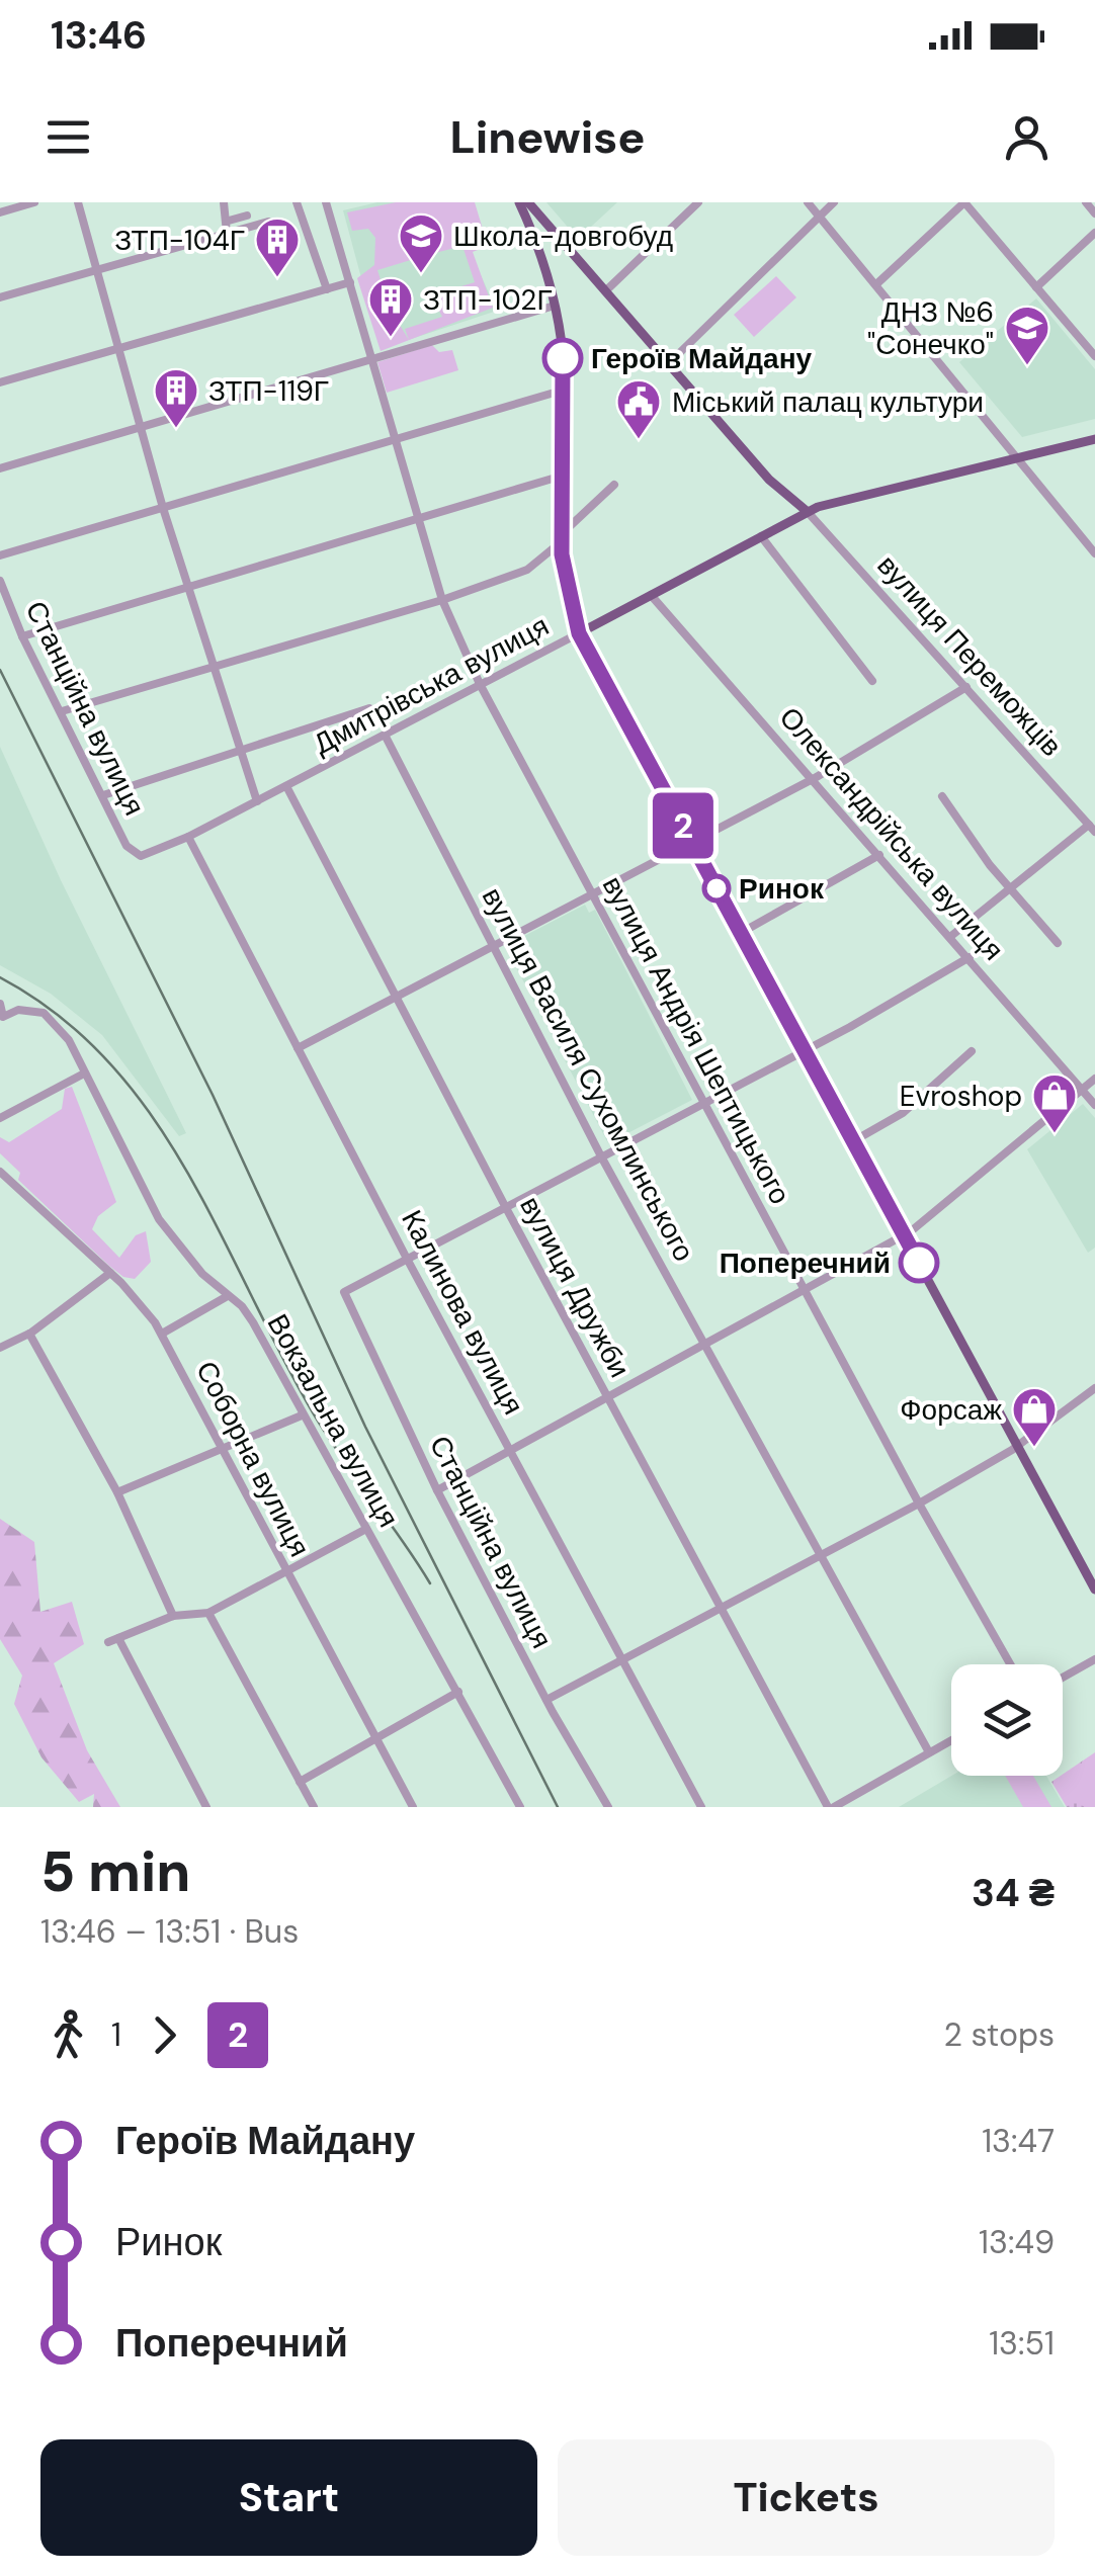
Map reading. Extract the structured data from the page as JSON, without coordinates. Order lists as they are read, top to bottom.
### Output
{
  "streets": {
    "main road": ["Дмитрівська вулиця"],
    "street": [
      "вулиця Переможців",
      "Станційна вулиця",
      "Олександрійська вулиця",
      "вулиця Андрія Шептицького",
      "вулиця Василя Сухомлинського",
      "вулиця Дружби",
      "Калинова вулиця",
      "Вокзальна вулиця",
      "Соборна вулиця"
    ]
  },
  "crossings": [
    ["вулиця Переможців", "Дмитрівська вулиця"],
    ["Дмитрівська вулиця", "Станційна вулиця"],
    ["Дмитрівська вулиця", "Олександрійська вулиця"],
    ["Дмитрівська вулиця", "вулиця Андрія Шептицького"],
    ["Дмитрівська вулиця", "вулиця Василя Сухомлинського"],
    ["Дмитрівська вулиця", "вулиця Дружби"],
    ["Дмитрівська вулиця", "Калинова вулиця"],
    ["Станційна вулиця", "Калинова вулиця"]
  ],
  "places": {
    "school or university": ["Школа-довгобуд", "ДНЗ №6 \"Сонечко\""],
    "building": ["ЗТП-104Г", "ЗТП-102Г", "ЗТП-119Г"],
    "other": ["Героїв Майдану", "Ринок", "Поперечний"],
    "public building": ["Міський палац культури"],
    "shop": ["Evroshop", "Форсаж"]
  },
  "lines": ["bus line 2"],
  "page": {
    "status": "13:46",
    "header": "Linewise",
    "on_map": "2",
    "heading": ["5 min", "13:46 – 13:51 · Bus", "34 ₴"],
    "legs": ["1", "2", "2 stops"],
    "list": [
      {
        "name": "Героїв Майдану",
        "value": "13:47"
      },
      {
        "name": "Ринок",
        "value": "13:49"
      },
      {
        "name": "Поперечний",
        "value": "13:51"
      }
    ],
    "buttons": ["Start", "Tickets"]
  }
}
